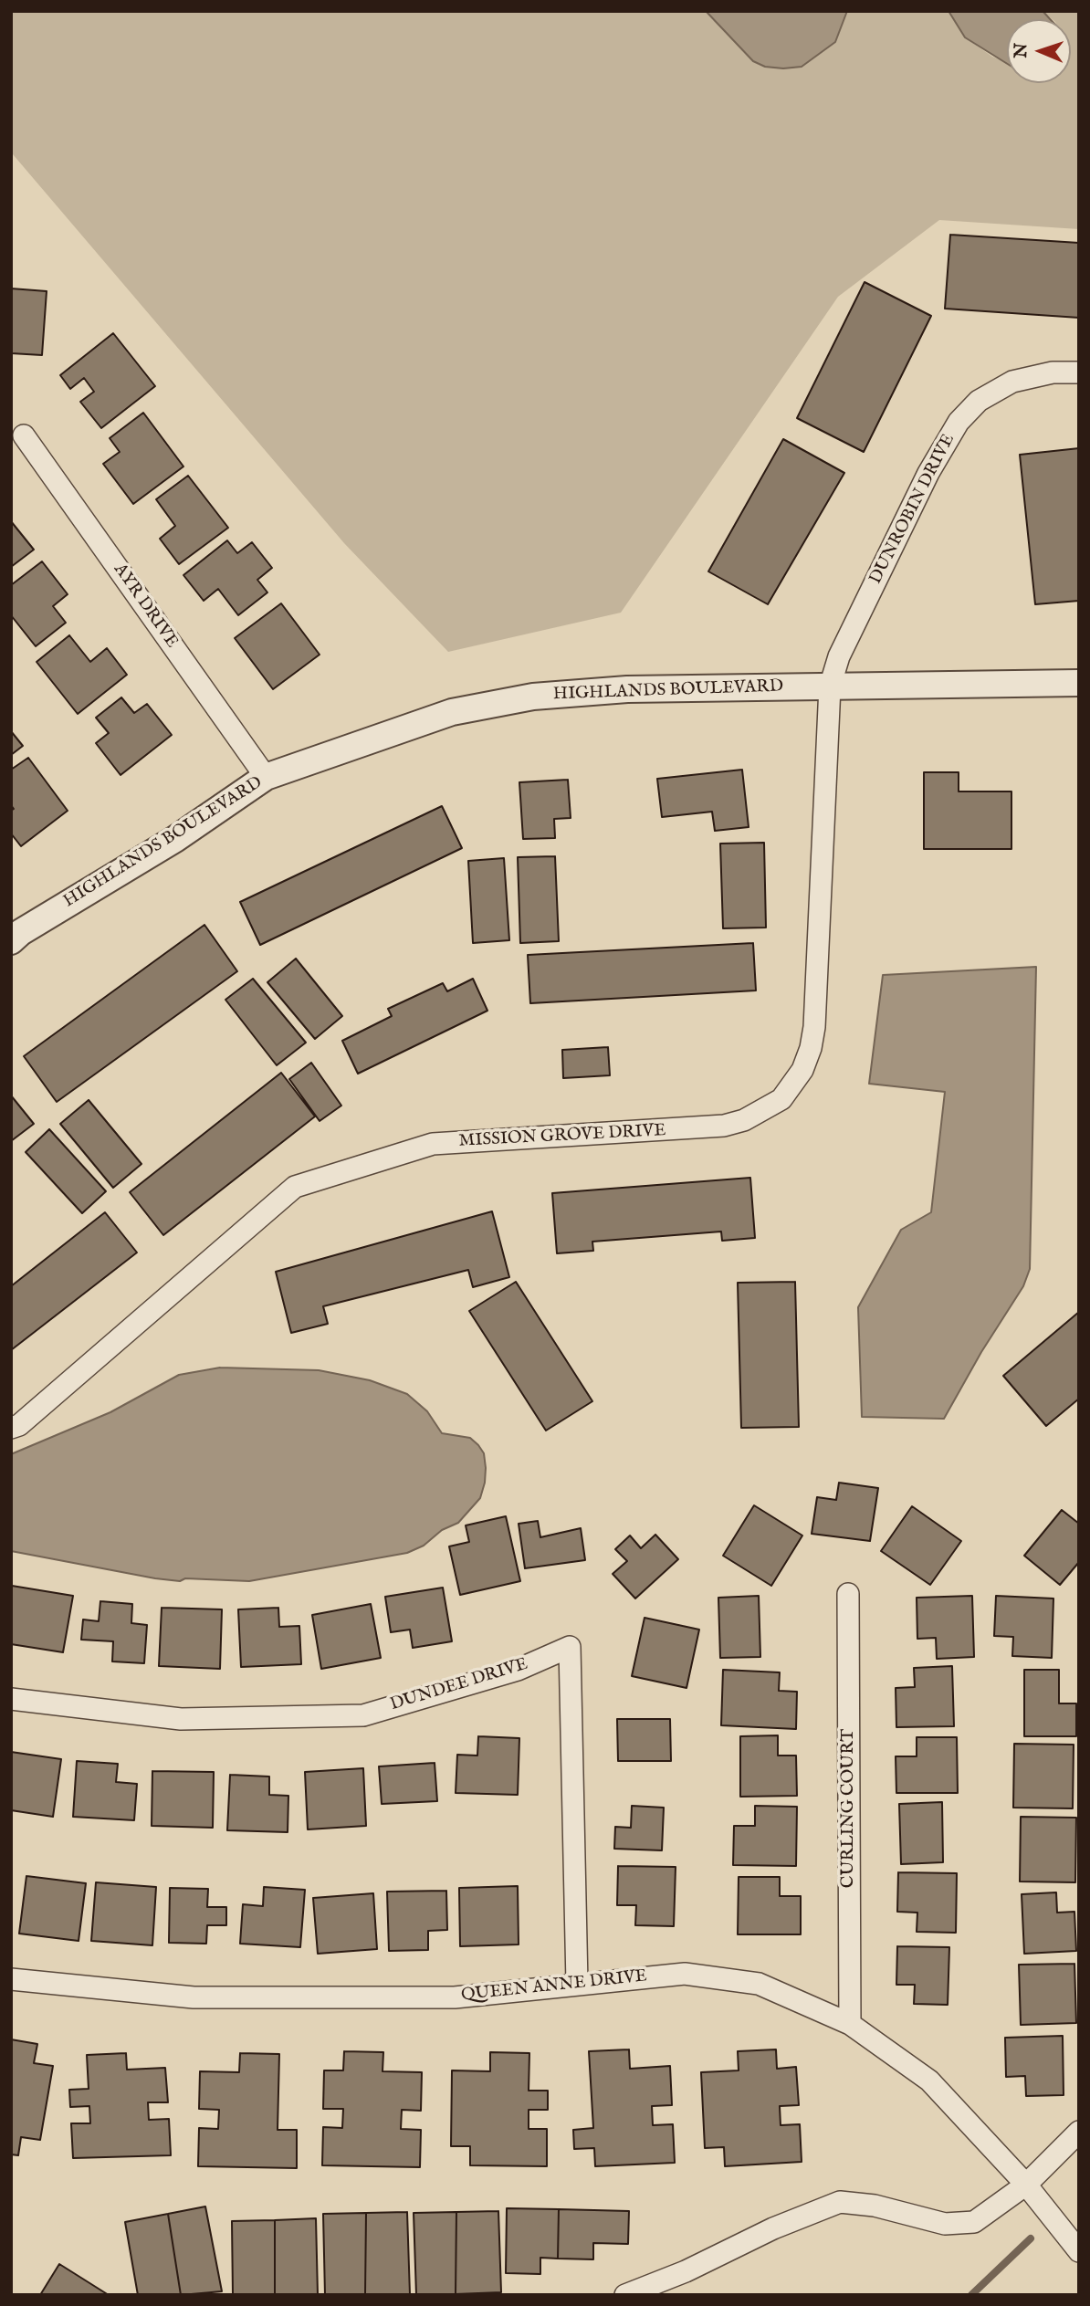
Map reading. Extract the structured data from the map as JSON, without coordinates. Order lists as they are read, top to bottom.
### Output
{
  "streets": {
    "street": [
      "DUNROBIN DRIVE",
      "AYR DRIVE",
      "HIGHLANDS BOULEVARD",
      "MISSION GROVE DRIVE",
      "DUNDEE DRIVE",
      "CURLING COURT",
      "QUEEN ANNE DRIVE"
    ]
  },
  "crossings": [
    ["DUNROBIN DRIVE", "HIGHLANDS BOULEVARD"],
    ["DUNROBIN DRIVE", "MISSION GROVE DRIVE"],
    ["AYR DRIVE", "HIGHLANDS BOULEVARD"],
    ["HIGHLANDS BOULEVARD", "MISSION GROVE DRIVE"],
    ["DUNDEE DRIVE", "QUEEN ANNE DRIVE"],
    ["CURLING COURT", "QUEEN ANNE DRIVE"]
  ],
  "north": "left"
}
